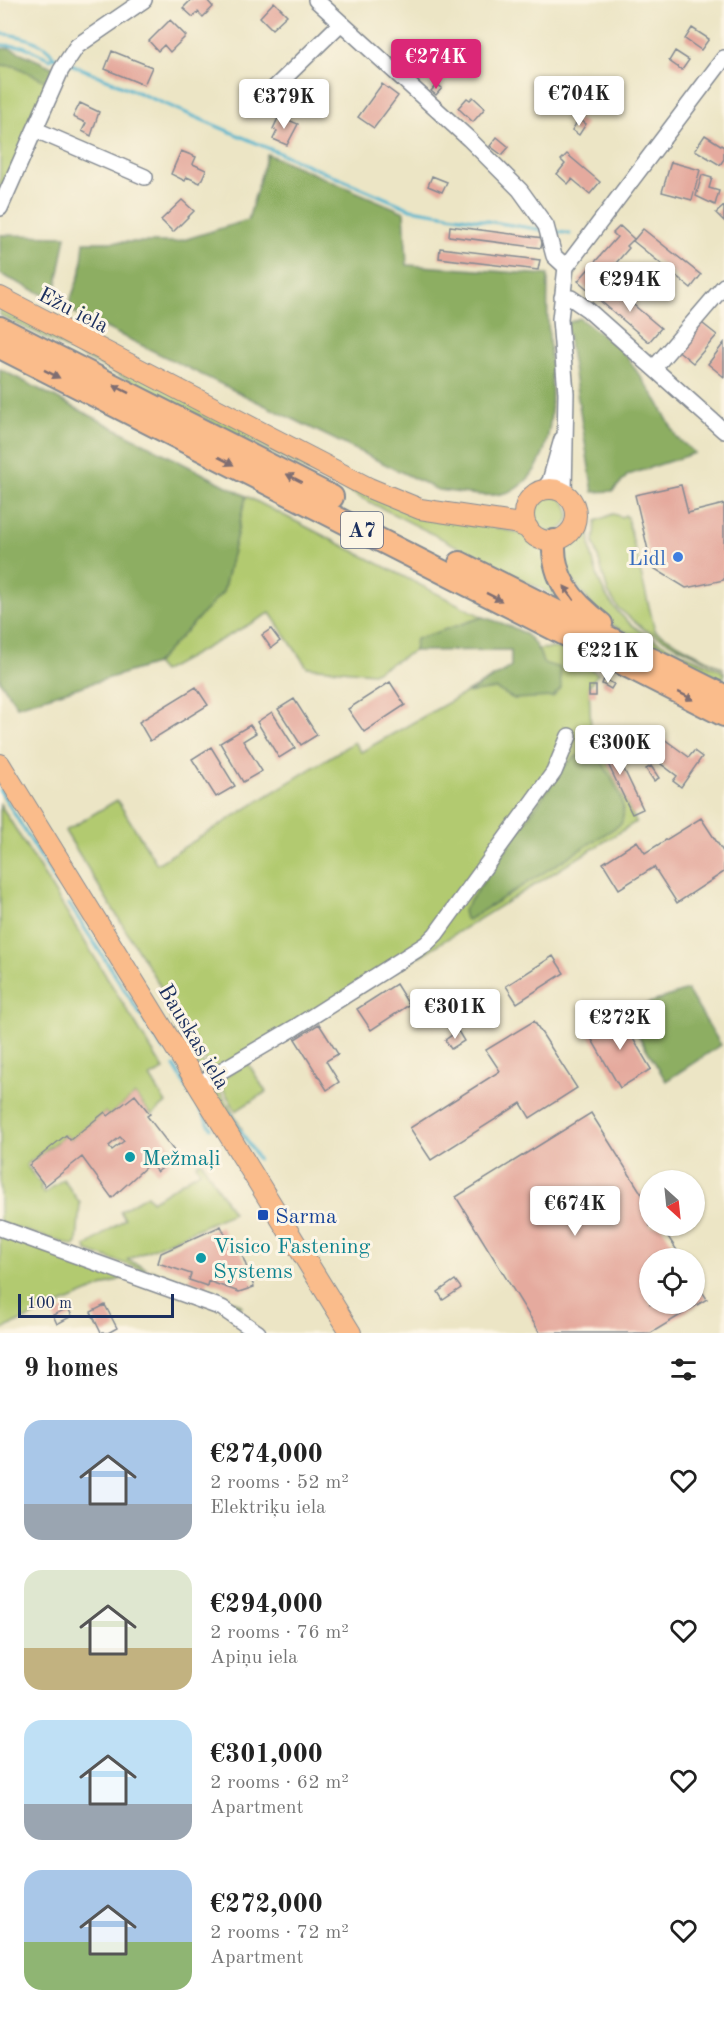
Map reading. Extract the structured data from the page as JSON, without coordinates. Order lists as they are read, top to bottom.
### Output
{
  "streets": {
    "highway": ["A7"],
    "main road": ["Ežu iela", "Bauskas iela"]
  },
  "places": {
    "other": ["Lidl", "Mežmaļi", "Visico Fastening Systems"],
    "transit": ["Sarma"]
  },
  "scale_bar": "100 m",
  "north": "bottom right",
  "page": {
    "price": [
      "€274K",
      "€704K",
      "€379K",
      "€294K",
      "€221K",
      "€300K",
      "€301K",
      "€272K",
      "€674K"
    ],
    "scale": "100 m",
    "heading": "9 homes",
    "list": [
      {
        "name": "€274,000",
        "note": "2 rooms · 52 m² · Elektriķu iela"
      },
      {
        "name": "€294,000",
        "note": "2 rooms · 76 m² · Apiņu iela"
      },
      {
        "name": "€301,000",
        "note": "2 rooms · 62 m² · Apartment"
      },
      {
        "name": "€272,000",
        "note": "2 rooms · 72 m² · Apartment"
      }
    ]
  }
}
